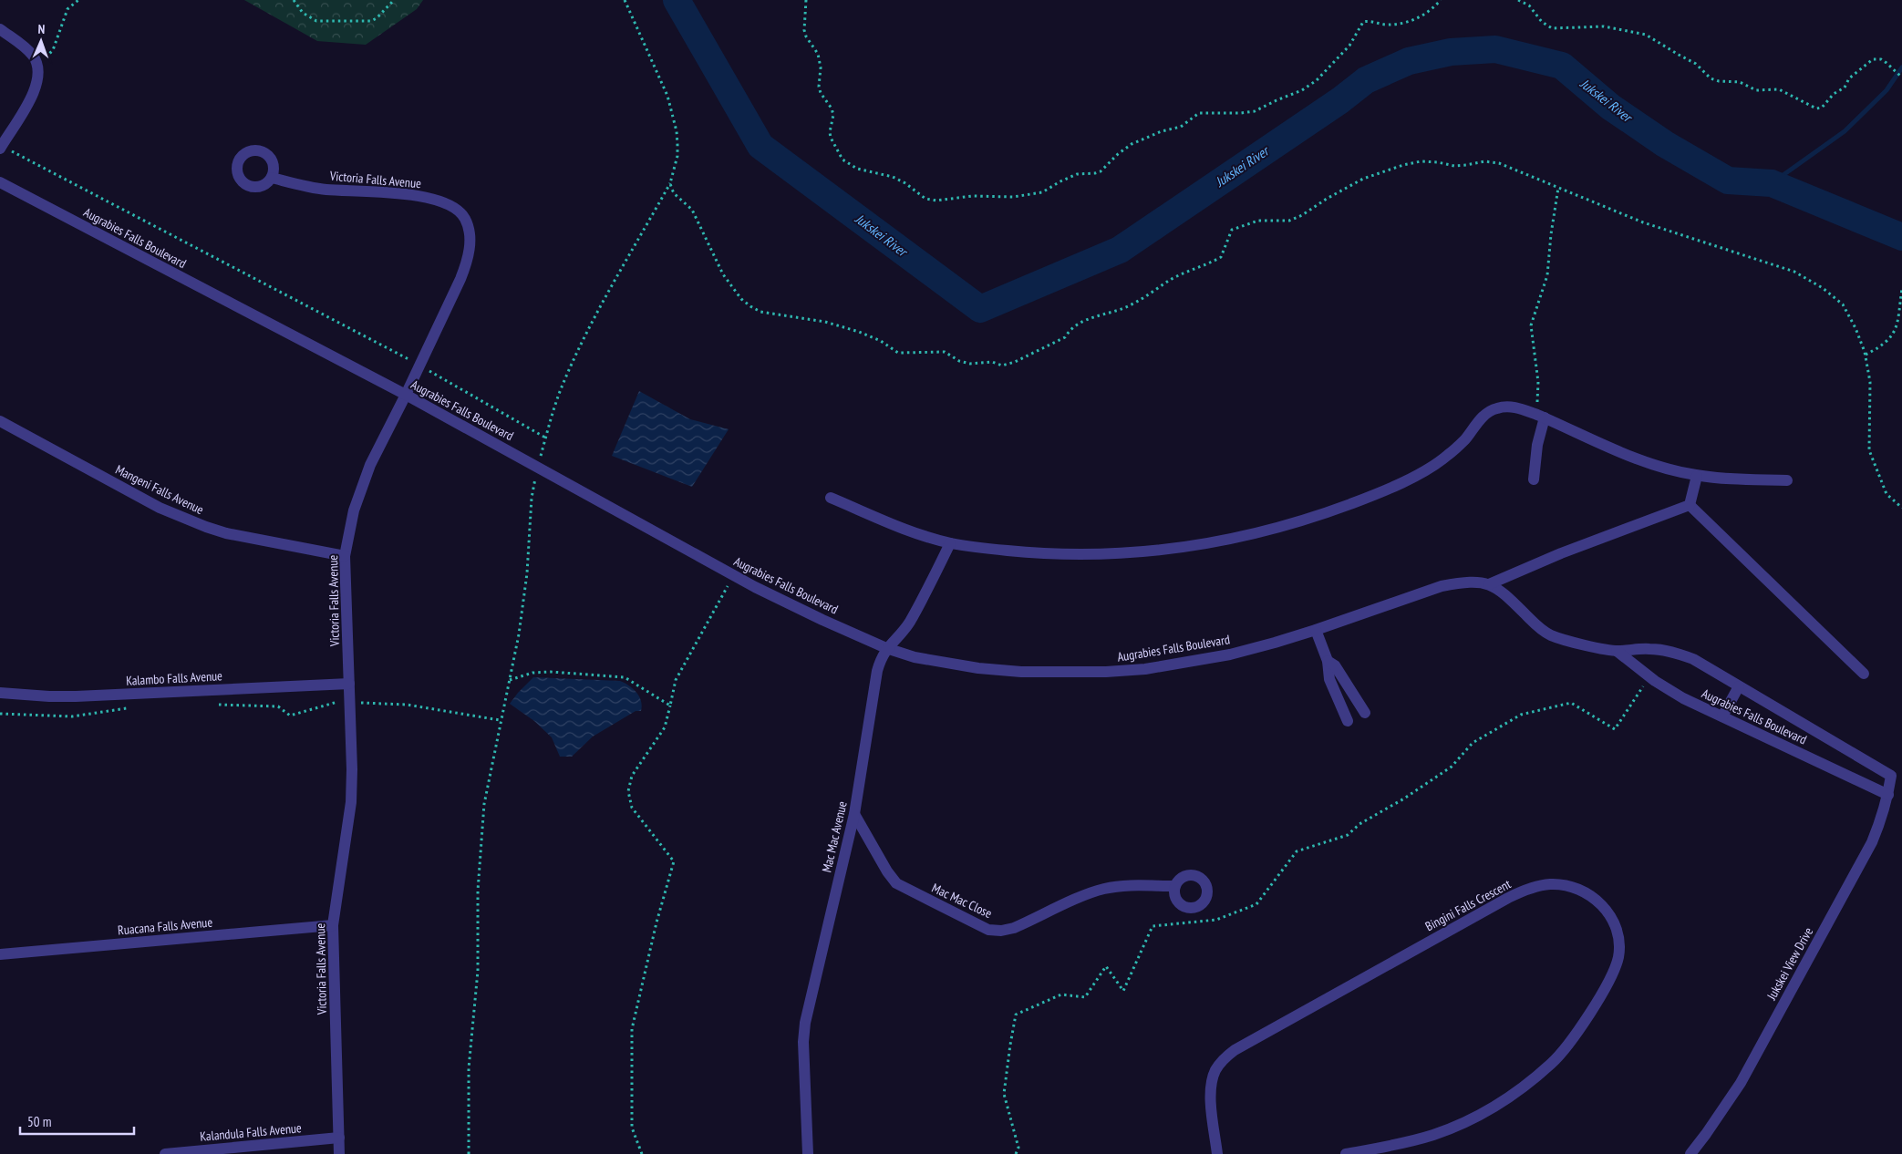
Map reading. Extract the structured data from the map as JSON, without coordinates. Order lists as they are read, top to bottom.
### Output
{
  "streets": {
    "street": [
      "Victoria Falls Avenue",
      "Augrabies Falls Boulevard",
      "Mangeni Falls Avenue",
      "Kalambo Falls Avenue",
      "Mac Mac Avenue",
      "Mac Mac Close",
      "Bingini Falls Crescent",
      "Ruacana Falls Avenue",
      "Jukskei View Drive",
      "Kalandula Falls Avenue"
    ]
  },
  "crossings": [
    ["Victoria Falls Avenue", "Augrabies Falls Boulevard"],
    ["Victoria Falls Avenue", "Mangeni Falls Avenue"],
    ["Victoria Falls Avenue", "Kalambo Falls Avenue"],
    ["Victoria Falls Avenue", "Ruacana Falls Avenue"],
    ["Victoria Falls Avenue", "Kalandula Falls Avenue"],
    ["Augrabies Falls Boulevard", "Mac Mac Avenue"],
    ["Augrabies Falls Boulevard", "Jukskei View Drive"],
    ["Mac Mac Avenue", "Mac Mac Close"]
  ],
  "water": ["Jukskei River"],
  "scale_bar": "50 m",
  "north": "top"
}
